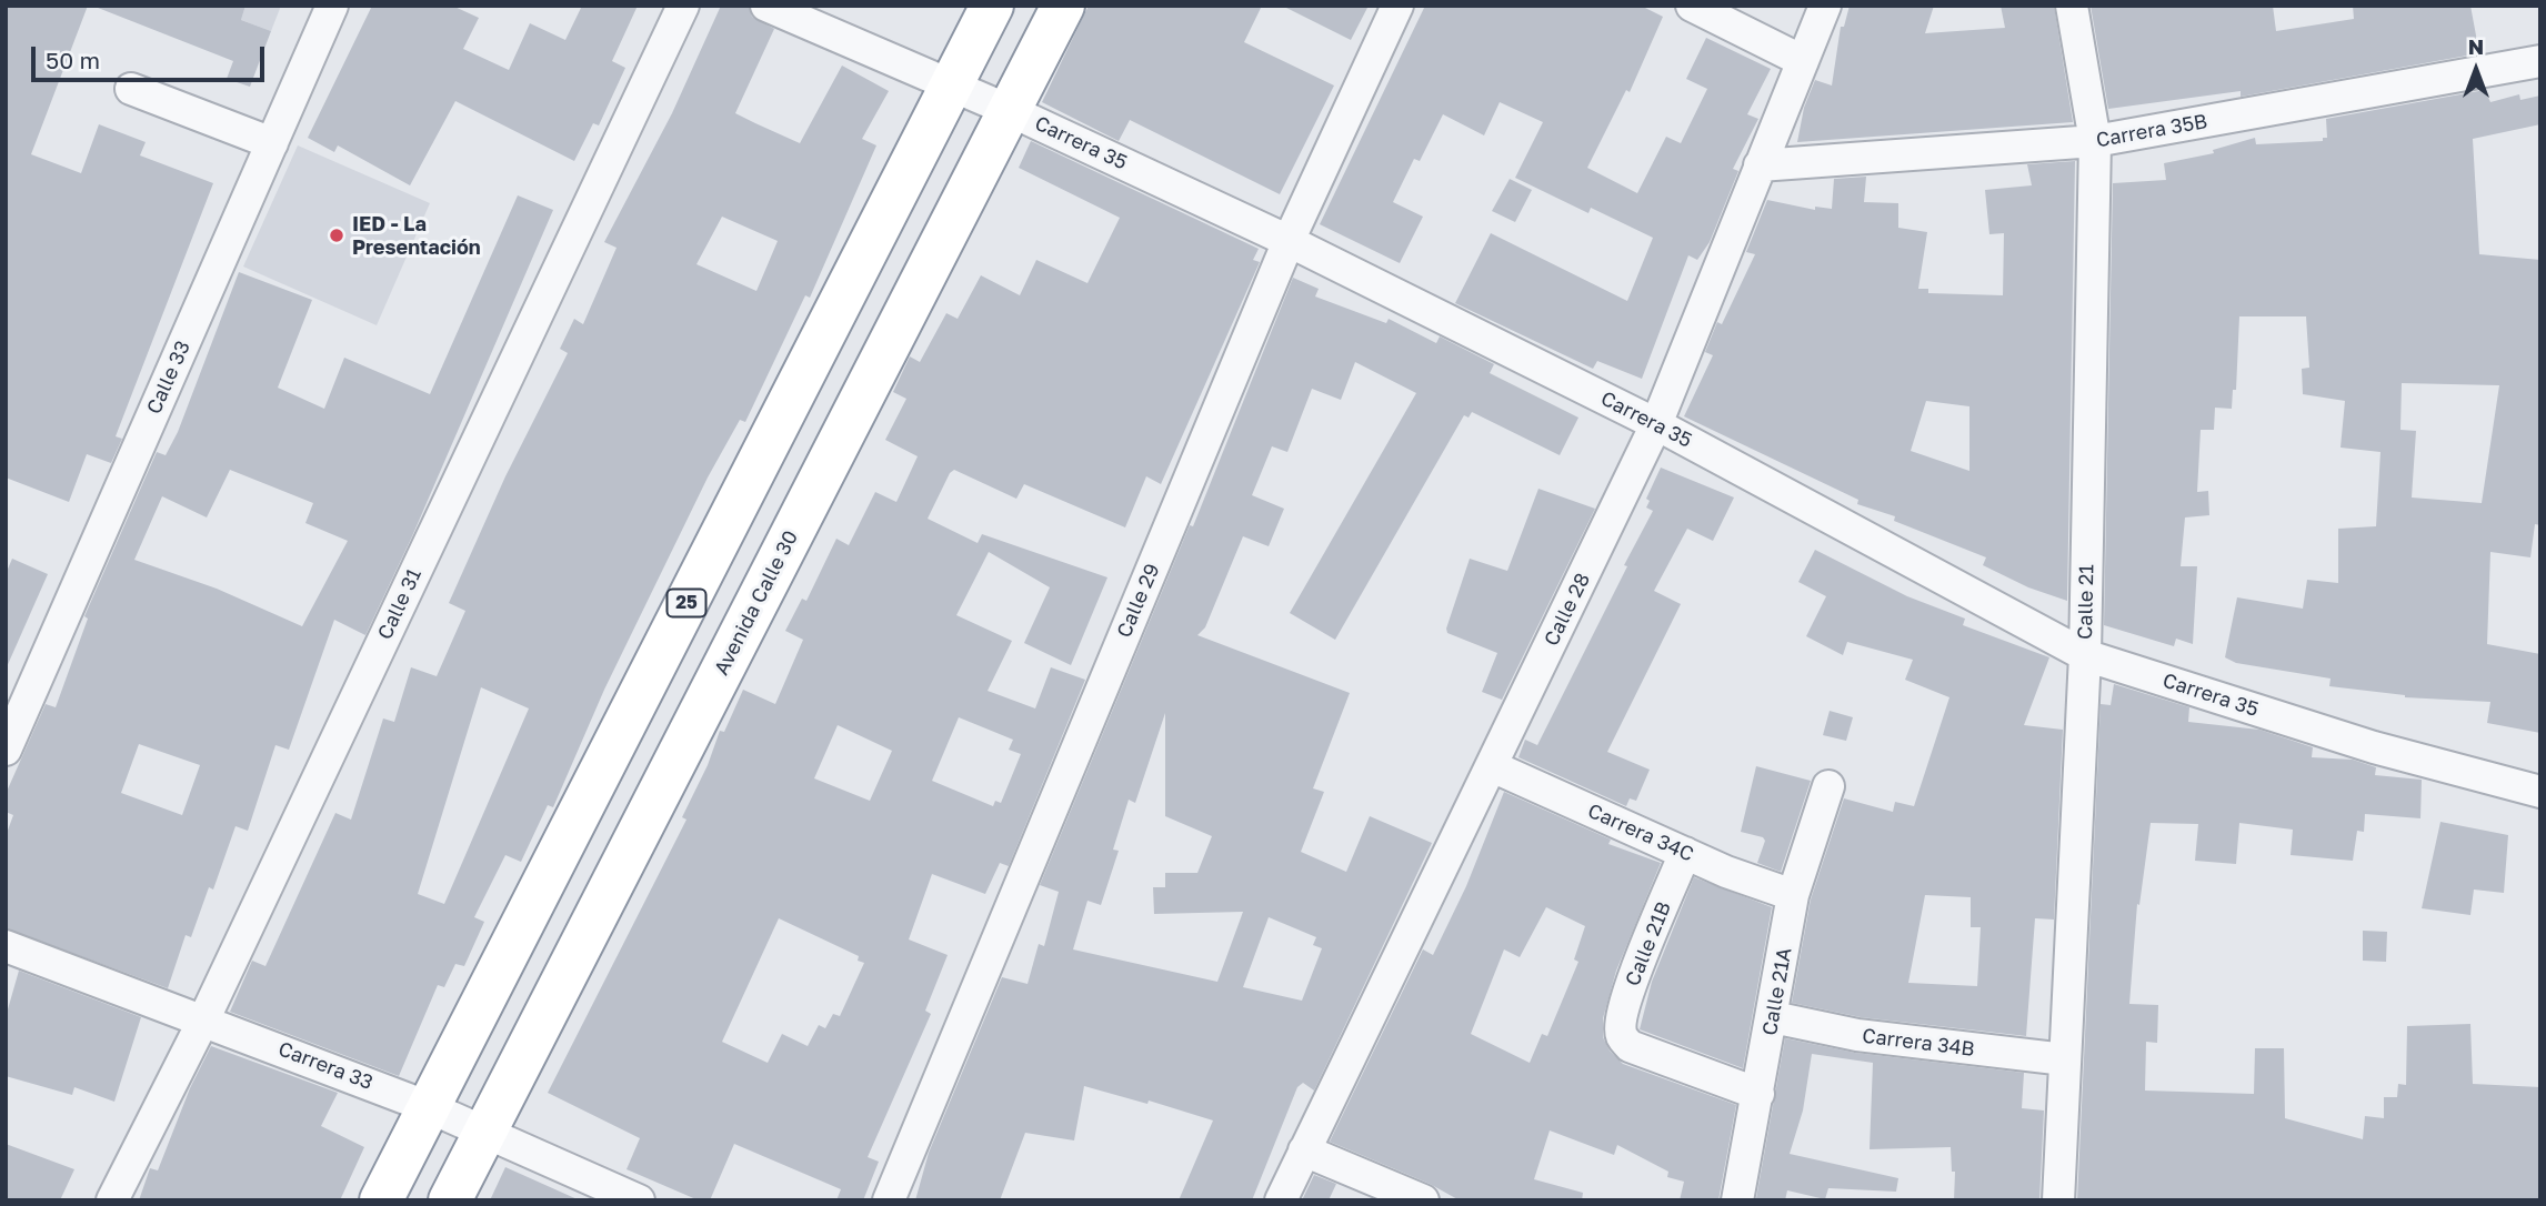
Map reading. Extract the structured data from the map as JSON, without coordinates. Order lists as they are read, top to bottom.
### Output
{
  "streets": {
    "highway": ["25", "Avenida Calle 30"],
    "street": [
      "Carrera 35B",
      "Carrera 35",
      "Calle 33",
      "Calle 29",
      "Calle 21",
      "Calle 31",
      "Calle 28",
      "Carrera 34C",
      "Calle 21B",
      "Calle 21A",
      "Carrera 34B",
      "Carrera 33"
    ]
  },
  "crossings": [
    ["Carrera 35B", "Calle 21"],
    ["Carrera 35B", "Calle 28"],
    ["Carrera 35", "Calle 29"],
    ["Carrera 35", "Calle 21"],
    ["Carrera 35", "25"],
    ["Carrera 35", "Avenida Calle 30"],
    ["Carrera 35", "Calle 28"],
    ["Calle 21", "Carrera 34B"],
    ["25", "Carrera 33"],
    ["Avenida Calle 30", "Carrera 33"],
    ["Calle 31", "Carrera 33"],
    ["Calle 28", "Carrera 34C"],
    ["Carrera 34C", "Calle 21B"],
    ["Carrera 34C", "Calle 21A"],
    ["Calle 21B", "Calle 21A"],
    ["Calle 21A", "Carrera 34B"]
  ],
  "places": ["IED - La Presentación"],
  "scale_bar": "50 m",
  "north": "top"
}
